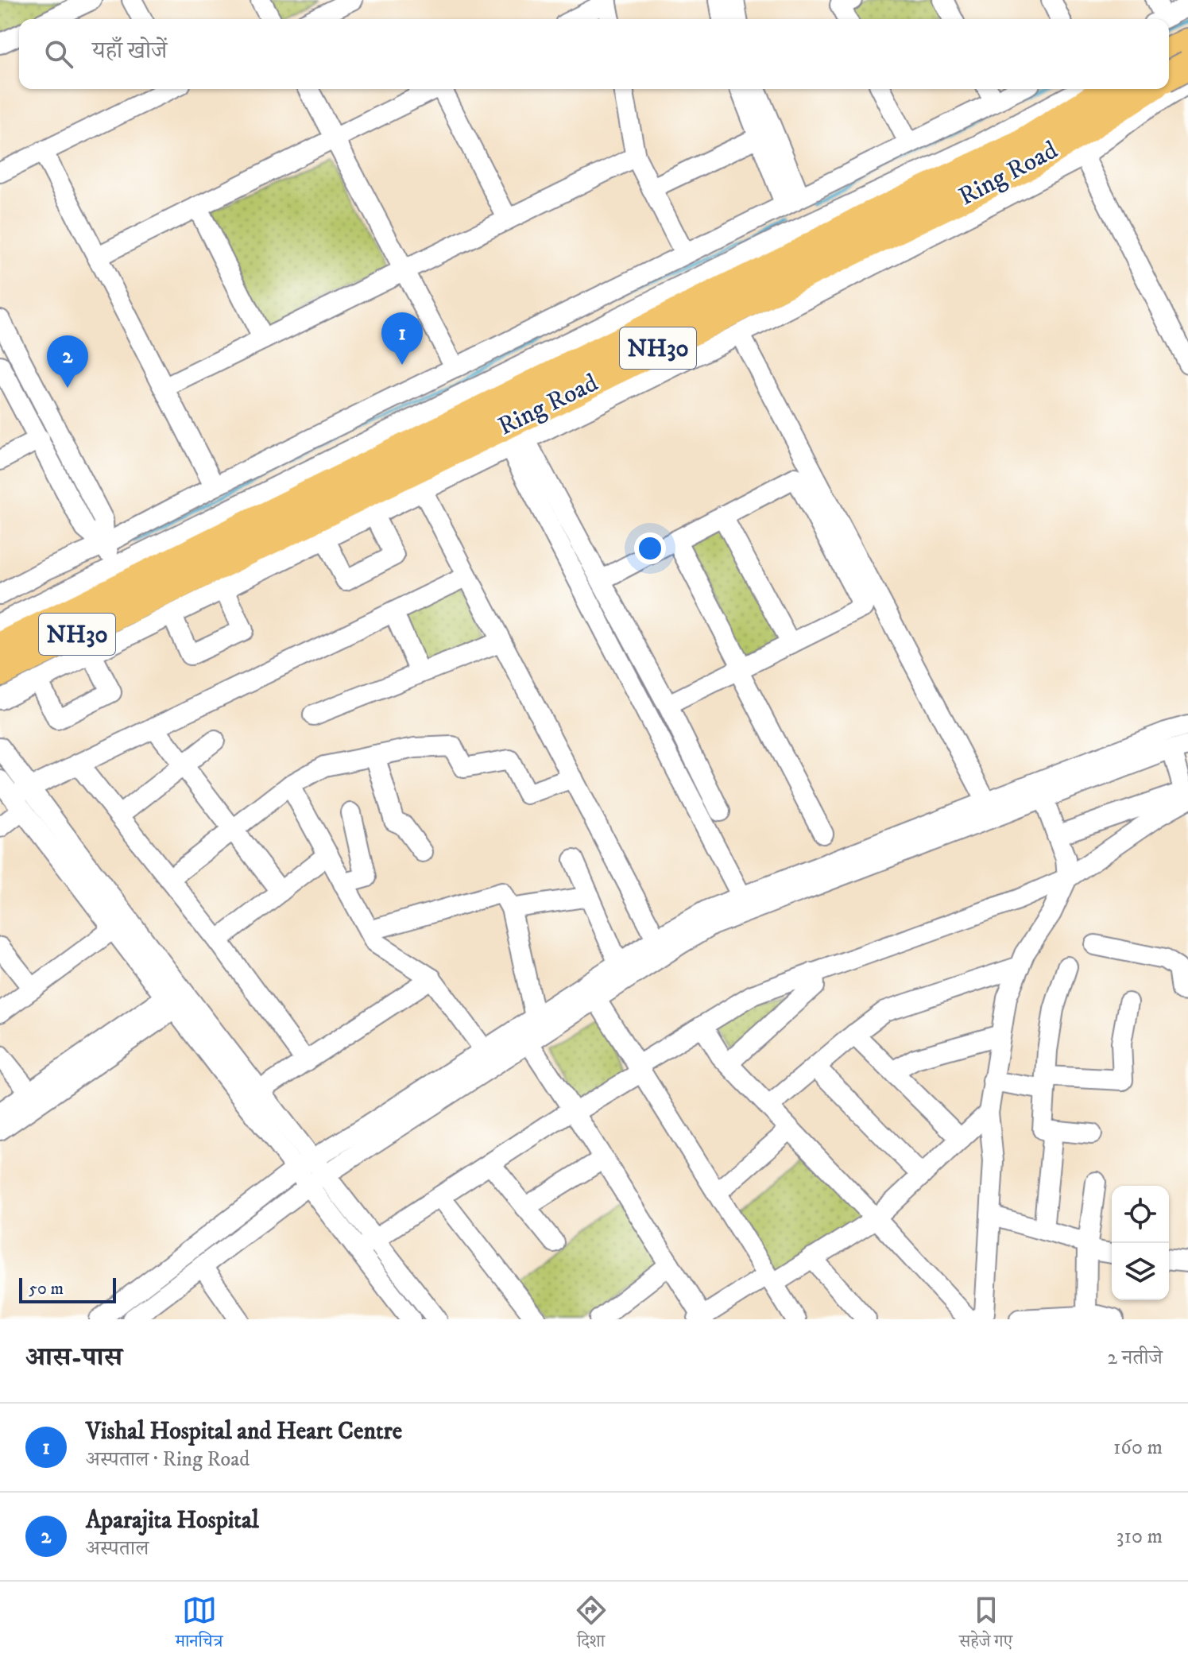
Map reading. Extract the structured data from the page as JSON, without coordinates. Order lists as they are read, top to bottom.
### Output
{
  "streets": {
    "highway": ["Ring Road", "NH30"]
  },
  "scale_bar": "50 m",
  "page": {
    "search": "यहाँ खोजें",
    "pins": ["1", "2"],
    "scale": "50 m",
    "heading": ["आस-पास", "2 नतीजे"],
    "list": [
      {
        "mark": "1",
        "name": "Vishal Hospital and Heart Centre",
        "note": "अस्पताल · Ring Road",
        "value": "160 m"
      },
      {
        "mark": "2",
        "name": "Aparajita Hospital",
        "note": "अस्पताल",
        "value": "310 m"
      }
    ],
    "nav": ["मानचित्र", "दिशा", "सहेजे गए"]
  }
}
